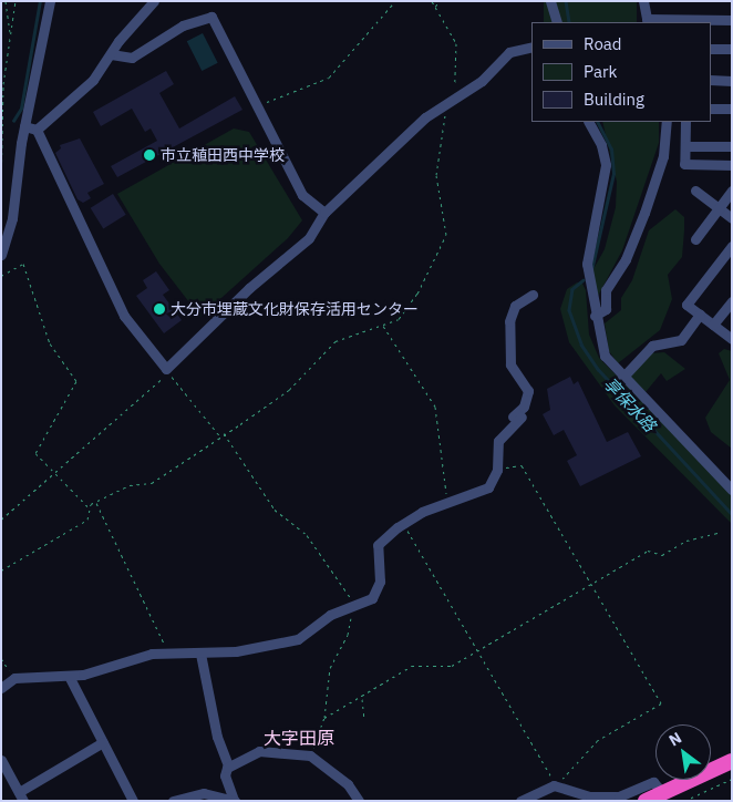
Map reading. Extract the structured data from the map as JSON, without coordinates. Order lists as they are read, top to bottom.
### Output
{
  "districts": ["大字田原"],
  "water": ["享保水路"],
  "places": ["市立稙田西中学校", "大分市埋蔵文化財保存活用センター"],
  "legend": ["Road", "Park", "Building"],
  "north": "top left"
}
